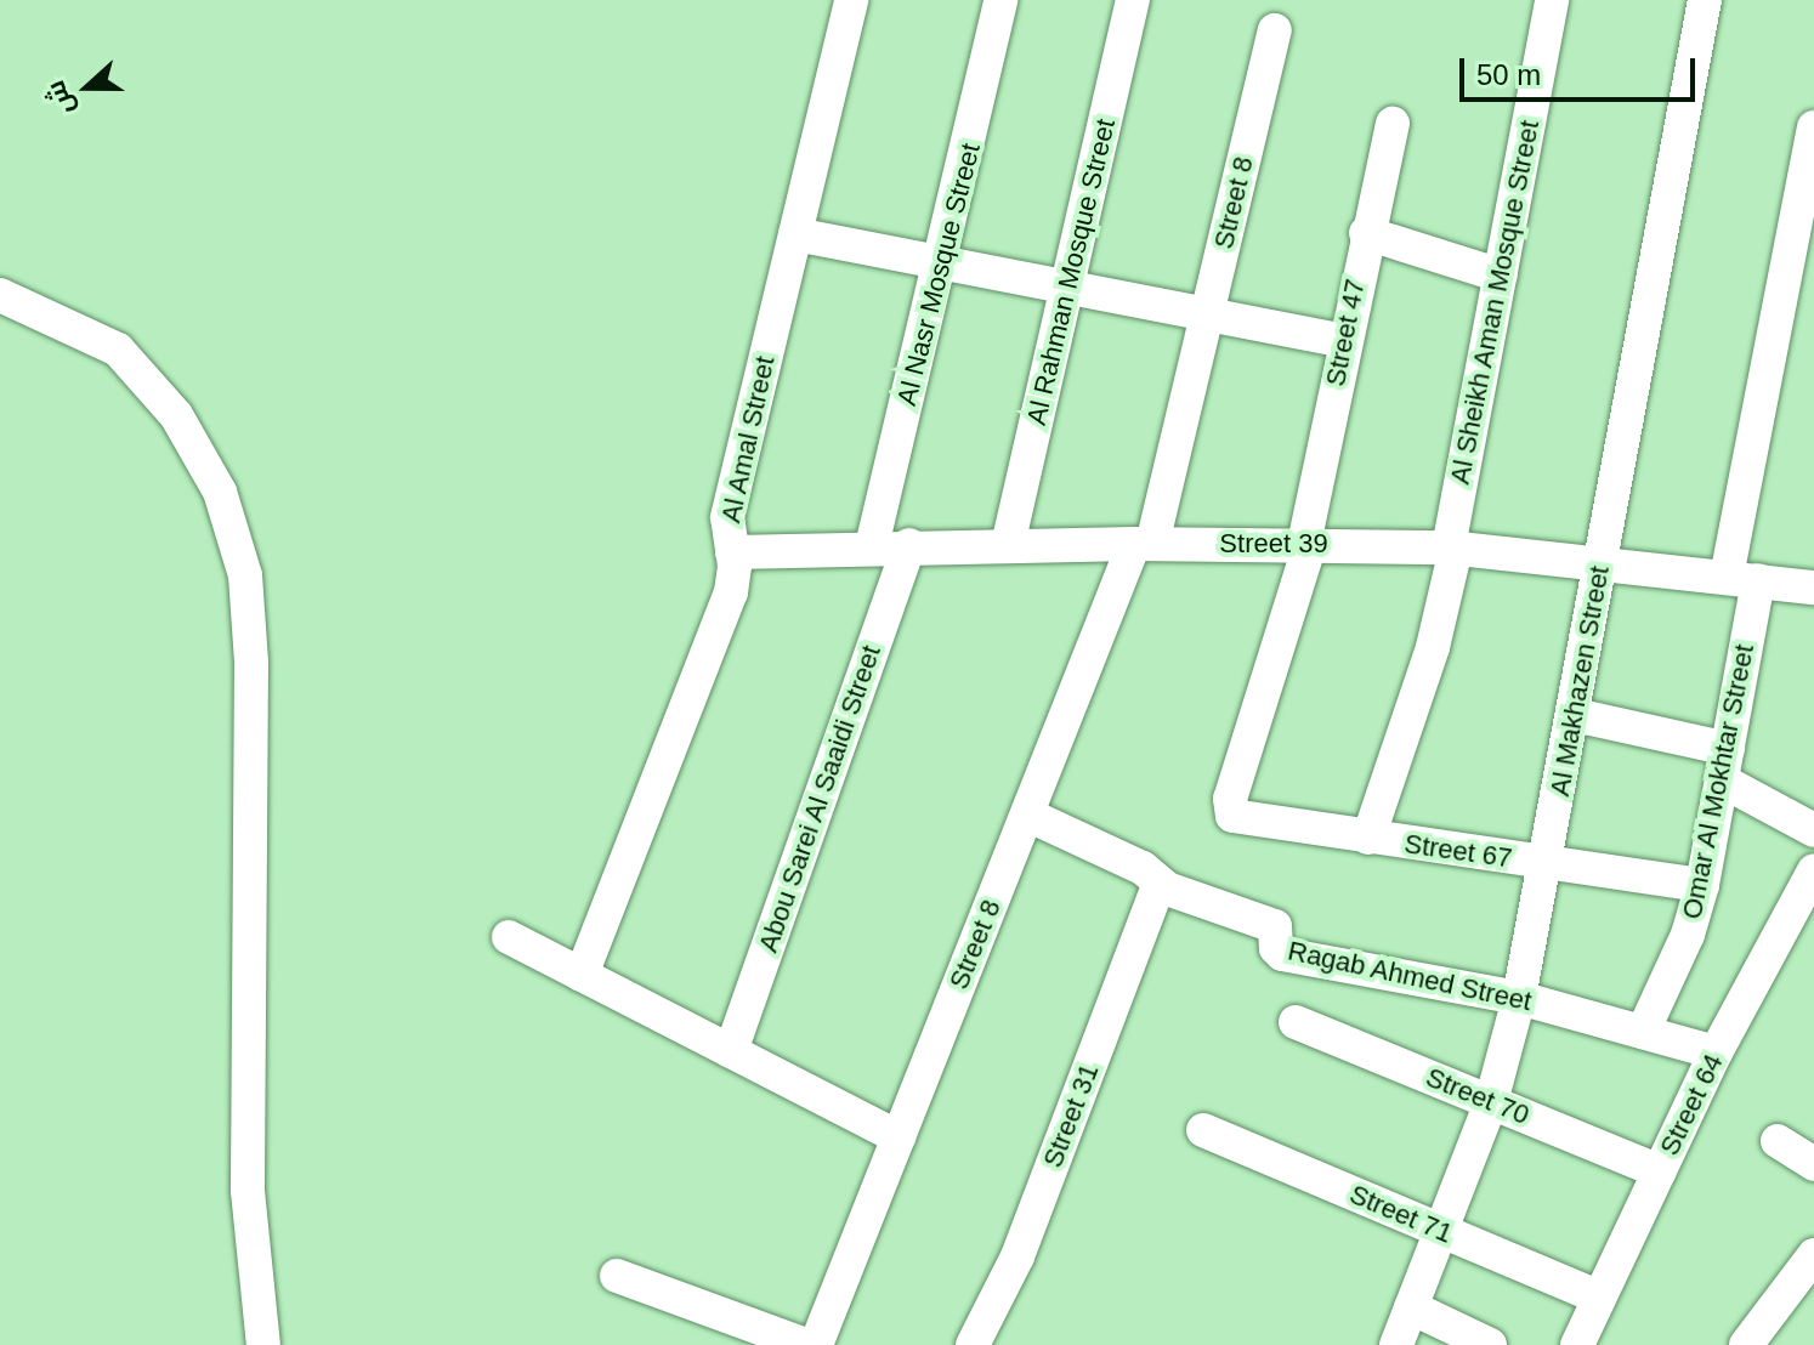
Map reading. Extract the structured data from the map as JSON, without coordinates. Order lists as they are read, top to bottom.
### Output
{
  "streets": {
    "street": [
      "Street 8",
      "Al Rahman Mosque Street",
      "Al Nasr Mosque Street",
      "Al Sheikh Aman Mosque Street",
      "Street 47",
      "Al Amal Street",
      "Street 39",
      "Al Makhazen Street",
      "Omar Al Mokhtar Street",
      "Abou Sarei Al Saaidi Street",
      "Street 67",
      "Ragab Ahmed Street",
      "Street 70",
      "Street 64",
      "Street 31",
      "Street 71"
    ]
  },
  "crossings": [
    ["Street 8", "Street 39"],
    ["Street 8", "Ragab Ahmed Street"],
    ["Al Rahman Mosque Street", "Street 39"],
    ["Al Nasr Mosque Street", "Street 39"],
    ["Al Sheikh Aman Mosque Street", "Street 39"],
    ["Al Sheikh Aman Mosque Street", "Street 67"],
    ["Street 47", "Street 39"],
    ["Street 47", "Street 67"],
    ["Al Amal Street", "Street 39"],
    ["Street 39", "Al Makhazen Street"],
    ["Street 39", "Omar Al Mokhtar Street"],
    ["Street 39", "Abou Sarei Al Saaidi Street"],
    ["Al Makhazen Street", "Street 67"],
    ["Al Makhazen Street", "Ragab Ahmed Street"],
    ["Al Makhazen Street", "Street 70"],
    ["Al Makhazen Street", "Street 71"],
    ["Omar Al Mokhtar Street", "Street 67"],
    ["Omar Al Mokhtar Street", "Ragab Ahmed Street"],
    ["Ragab Ahmed Street", "Street 64"],
    ["Ragab Ahmed Street", "Street 31"],
    ["Street 70", "Street 64"],
    ["Street 64", "Street 71"]
  ],
  "scale_bar": "50 m",
  "north": "left"
}
